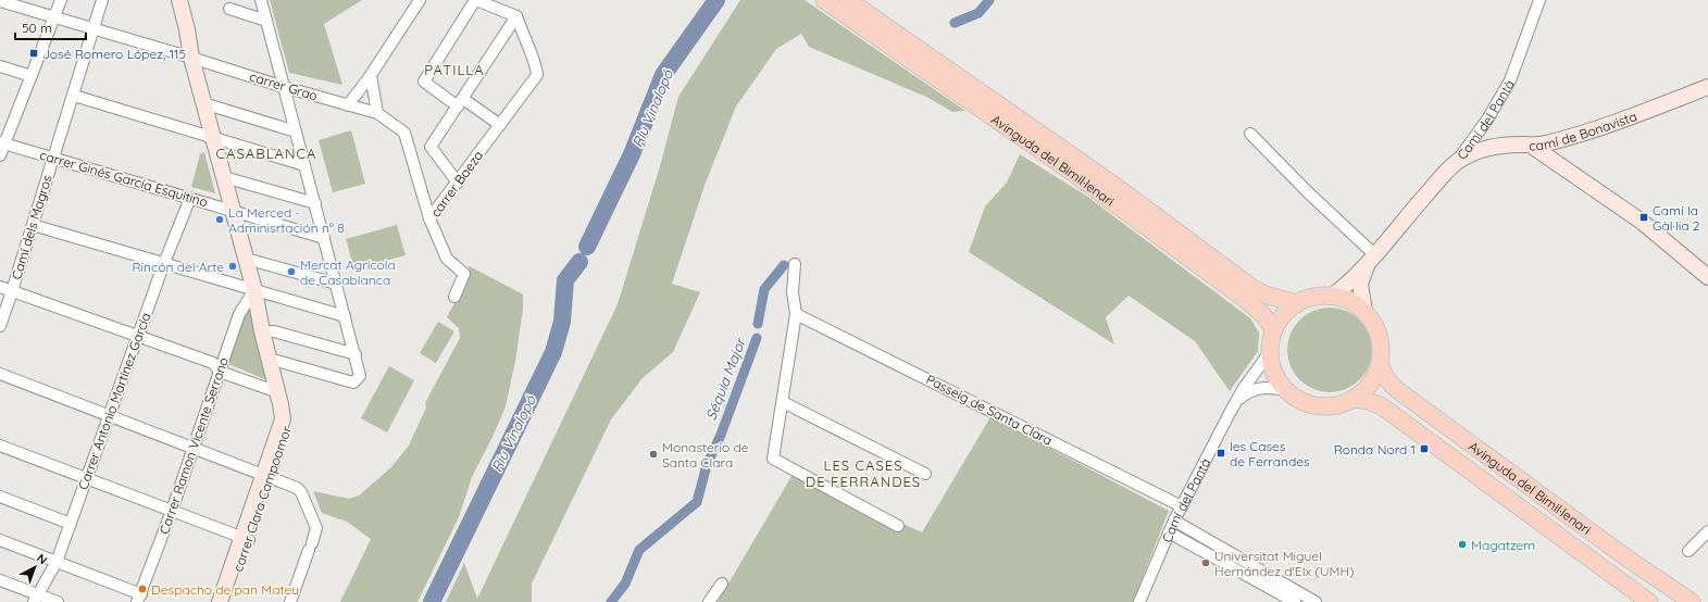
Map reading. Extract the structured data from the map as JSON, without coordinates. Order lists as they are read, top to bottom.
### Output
{
  "streets": {
    "main road": ["Avinguda del Bimil·lenari"],
    "street": [
      "carrer Grao",
      "Camí del Pantà",
      "camí de Bonavista",
      "carrer Ginés García Esquitino",
      "carrer Baeza",
      "Camí dels Magros",
      "Carrer Antonio Martínez García",
      "Passeig de Santa Clara",
      "Carrer Ramon Vicente Serrano",
      "carrer Clara Campoamor"
    ]
  },
  "crossings": [
    ["carrer Grao", "Camí dels Magros"],
    ["Camí del Pantà", "camí de Bonavista"],
    ["Camí del Pantà", "Avinguda del Bimil·lenari"],
    ["Camí del Pantà", "Passeig de Santa Clara"],
    ["carrer Ginés García Esquitino", "Camí dels Magros"],
    ["carrer Ginés García Esquitino", "Carrer Antonio Martínez García"]
  ],
  "districts": ["PATILLA", "CASABLANCA", "LES CASES DE FERRANDES"],
  "water": ["Riu Vinalopó", "Séquia Major"],
  "places": {
    "transit": [
      "José Romero López, 115",
      "Camí la Gàl·lia 2",
      "Ronda Nord 1",
      "les Cases de Ferrandes"
    ],
    "other": [
      "La Merced - Adminisrtación nº 8",
      "Rincón del Arte",
      "Mercat Agrícola de Casablanca",
      "Monasterio de Santa Clara",
      "Magatzem",
      "Universitat Miguel Hernández d'Elx (UMH)",
      "Despacho de pan Mateu"
    ]
  },
  "scale_bar": "50 m",
  "north": "top right"
}
